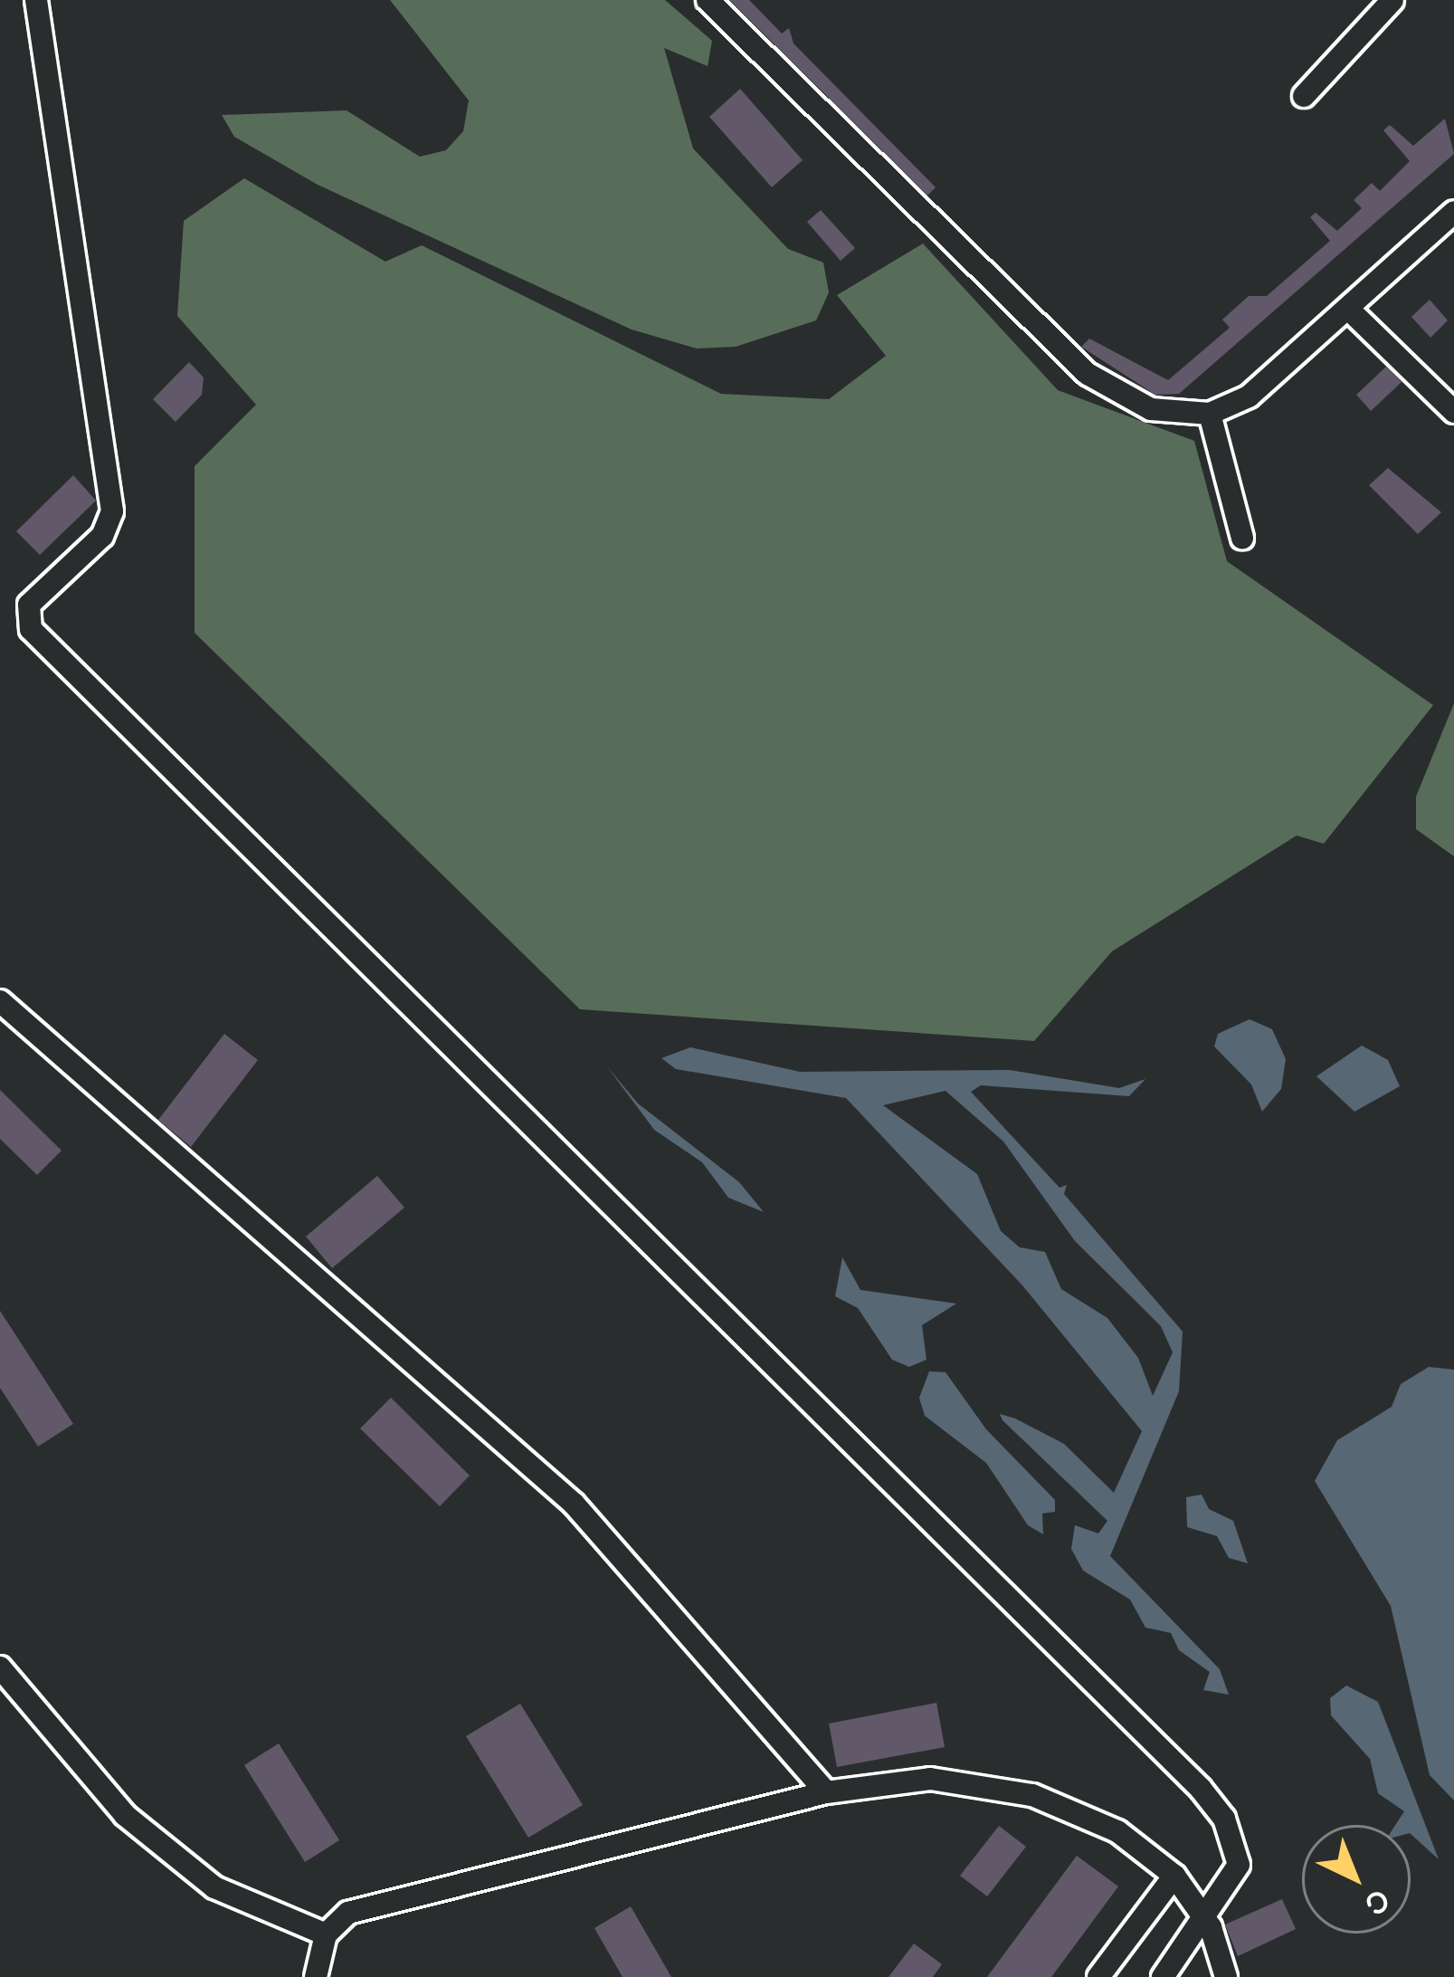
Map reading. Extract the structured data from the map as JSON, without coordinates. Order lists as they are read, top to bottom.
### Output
{
  "north": "bottom right"
}
